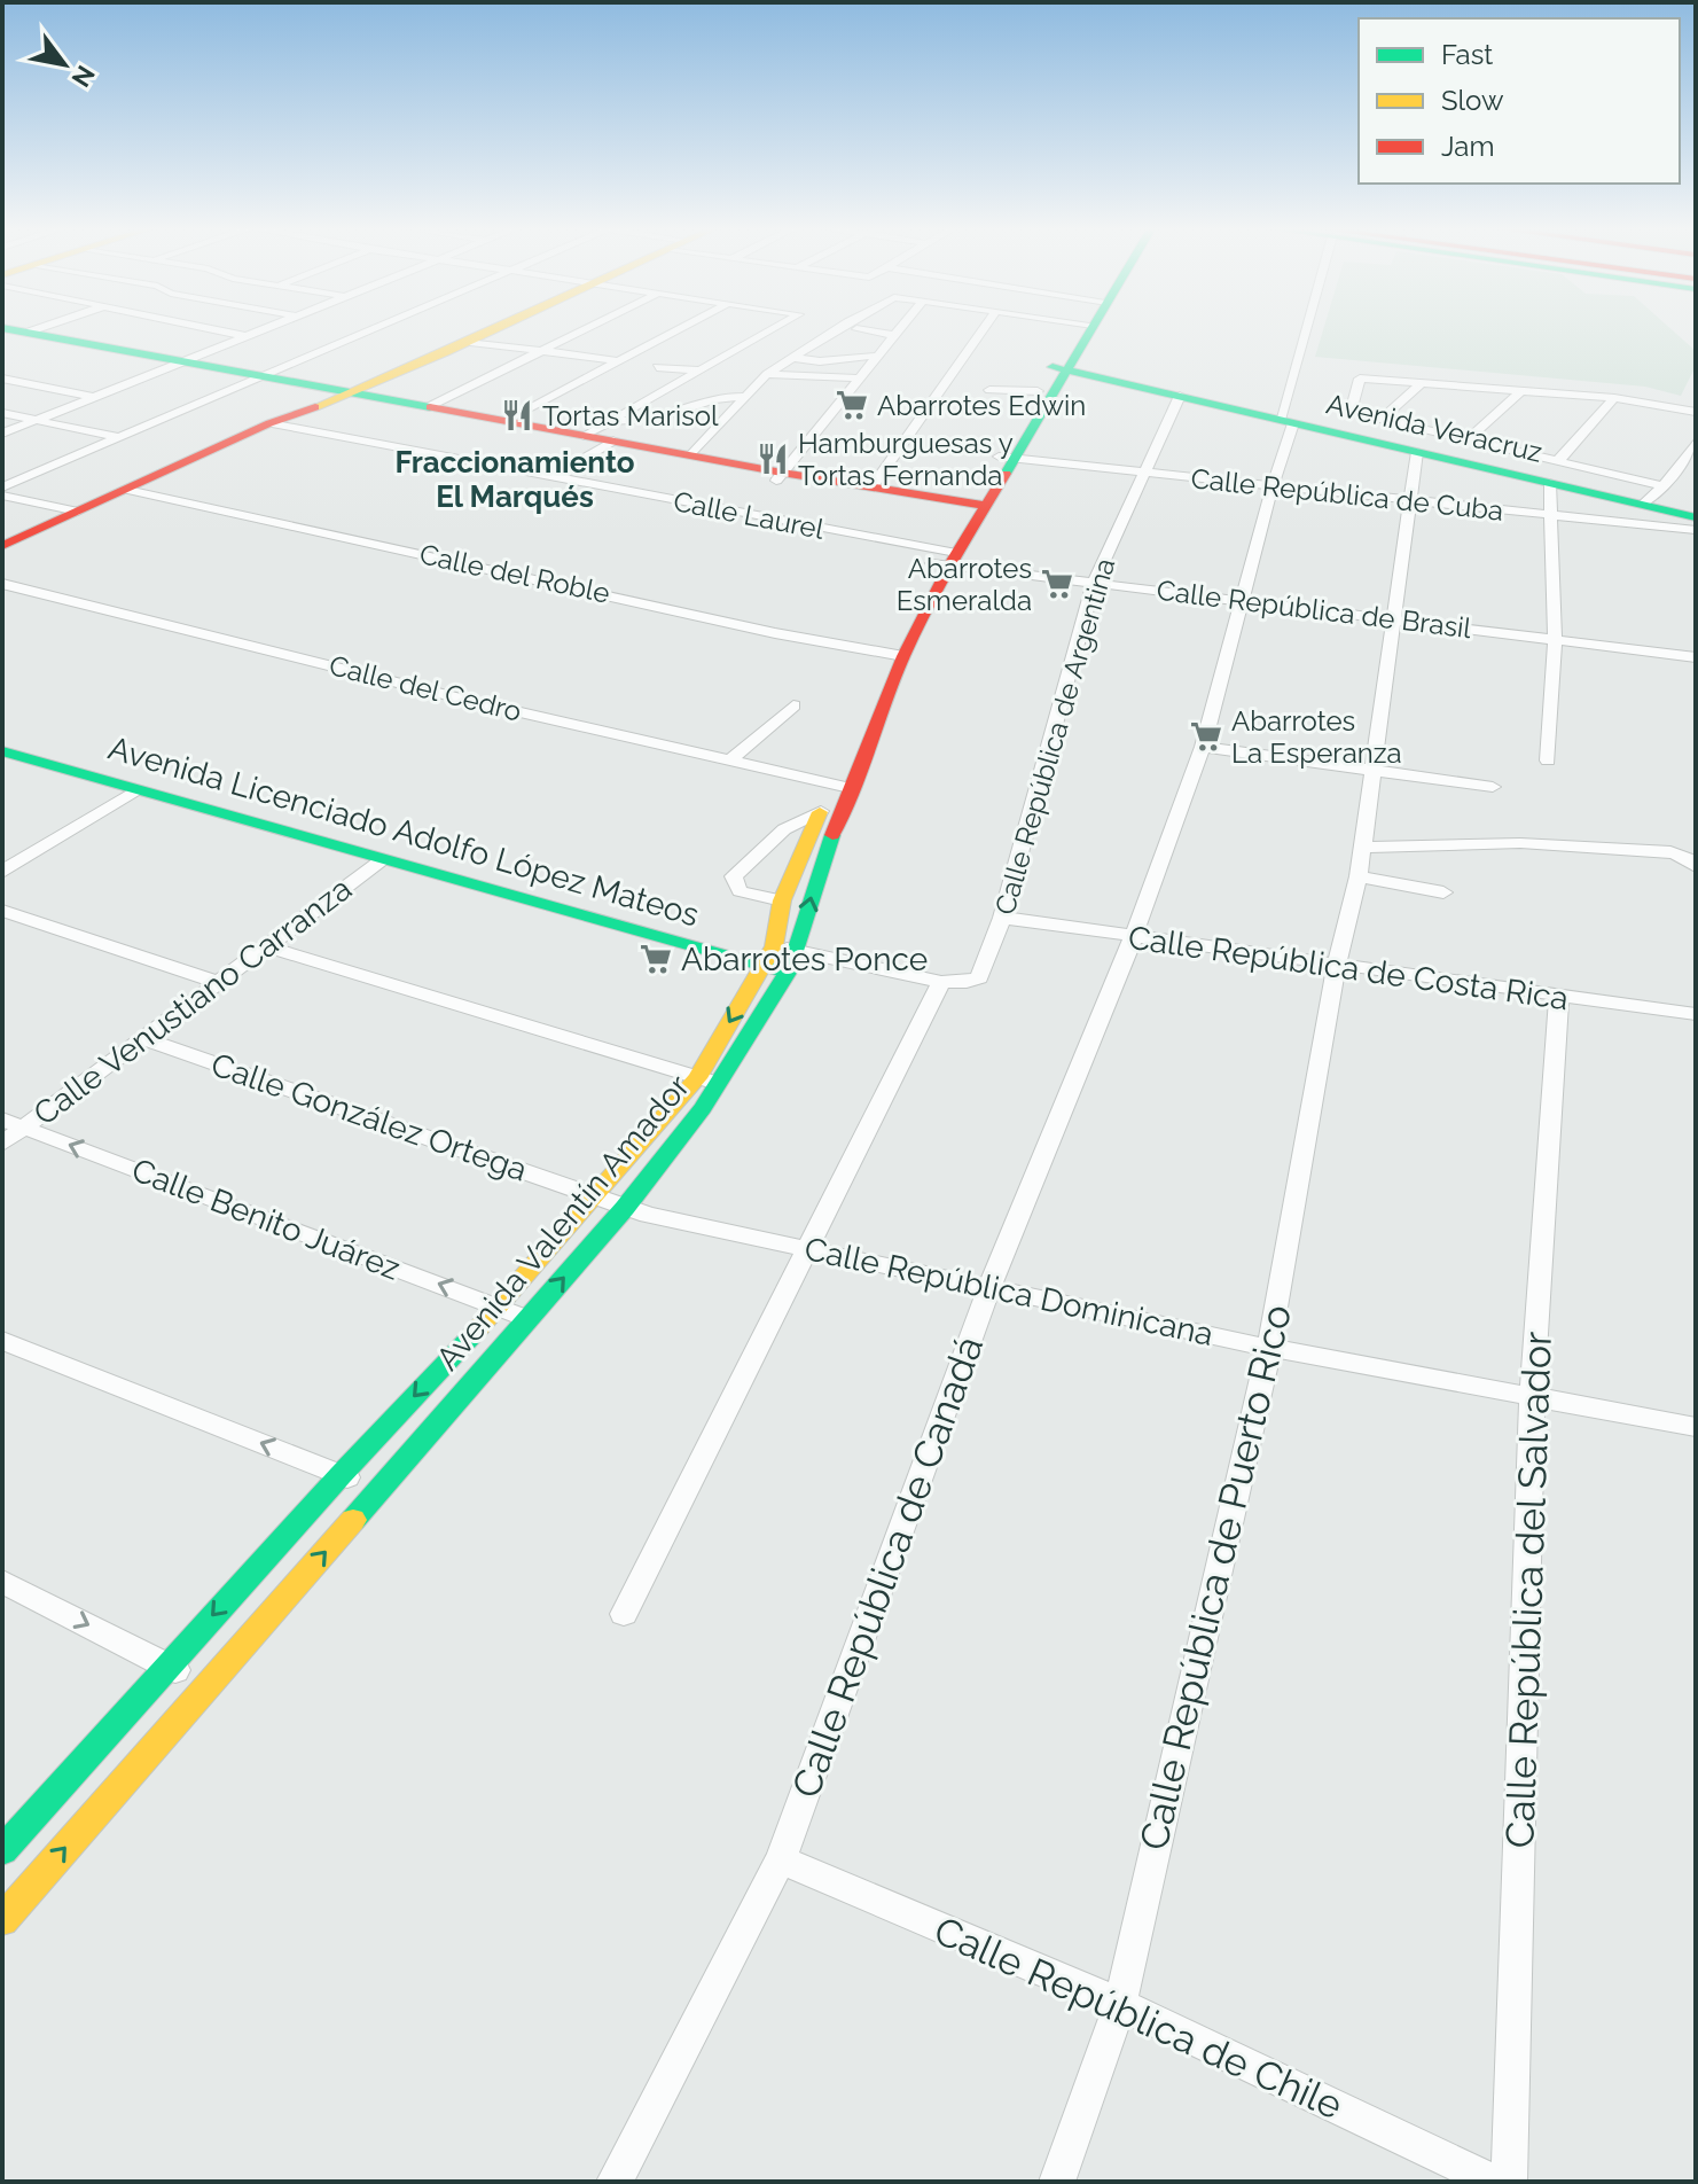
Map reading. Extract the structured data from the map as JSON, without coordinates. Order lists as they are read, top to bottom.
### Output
{
  "streets": {
    "main road": ["Avenida Veracruz", "Avenida Licenciado Adolfo López Mateos", "Avenida Valentín Amador"],
    "street": [
      "Calle República de Cuba",
      "Calle Laurel",
      "Calle del Roble",
      "Calle República de Brasil",
      "Calle del Cedro",
      "Calle República de Argentina",
      "Calle República de Costa Rica",
      "Calle Venustiano Carranza",
      "Calle González Ortega",
      "Calle Benito Juárez",
      "Calle República Dominicana",
      "Calle República de Canadá",
      "Calle República de Puerto Rico",
      "Calle República del Salvador",
      "Calle República de Chile"
    ]
  },
  "crossings": [
    ["Avenida Veracruz", "Calle República de Argentina"],
    ["Avenida Veracruz", "Avenida Valentín Amador"],
    ["Avenida Veracruz", "Calle República de Canadá"],
    ["Avenida Veracruz", "Calle República de Puerto Rico"],
    ["Calle República de Cuba", "Calle República de Argentina"],
    ["Calle República de Cuba", "Avenida Valentín Amador"],
    ["Calle República de Cuba", "Calle República de Canadá"],
    ["Calle República de Cuba", "Calle República de Puerto Rico"],
    ["Calle Laurel", "Calle República de Brasil"],
    ["Calle Laurel", "Avenida Valentín Amador"],
    ["Calle del Roble", "Avenida Valentín Amador"],
    ["Calle República de Brasil", "Calle República de Argentina"],
    ["Calle República de Brasil", "Avenida Valentín Amador"],
    ["Calle República de Brasil", "Calle República de Canadá"],
    ["Calle República de Brasil", "Calle República de Puerto Rico"],
    ["Calle del Cedro", "Avenida Valentín Amador"],
    ["Calle República de Argentina", "Calle República de Costa Rica"],
    ["Avenida Licenciado Adolfo López Mateos", "Calle Venustiano Carranza"],
    ["Avenida Licenciado Adolfo López Mateos", "Avenida Valentín Amador"],
    ["Calle República de Costa Rica", "Calle República de Canadá"],
    ["Calle República de Costa Rica", "Calle República de Puerto Rico"],
    ["Calle República de Costa Rica", "Calle República del Salvador"],
    ["Calle Venustiano Carranza", "Calle González Ortega"],
    ["Calle Venustiano Carranza", "Calle Benito Juárez"],
    ["Calle González Ortega", "Avenida Valentín Amador"],
    ["Calle González Ortega", "Calle República Dominicana"],
    ["Calle Benito Juárez", "Avenida Valentín Amador"],
    ["Avenida Valentín Amador", "Calle República Dominicana"],
    ["Calle República Dominicana", "Calle República de Canadá"],
    ["Calle República Dominicana", "Calle República de Puerto Rico"],
    ["Calle República Dominicana", "Calle República del Salvador"],
    ["Calle República de Canadá", "Calle República de Chile"],
    ["Calle República de Puerto Rico", "Calle República de Chile"]
  ],
  "one_way": ["Calle Benito Juárez"],
  "districts": ["Fraccionamiento El Marqués"],
  "places": {
    "supermarket": [
      "Abarrotes Edwin",
      "Abarrotes Esmeralda",
      "Abarrotes La Esperanza",
      "Abarrotes Ponce"
    ],
    "restaurant": ["Tortas Marisol", "Hamburguesas y Tortas Fernanda"]
  },
  "legend": ["Fast", "Slow", "Jam"],
  "north": "bottom right"
}
